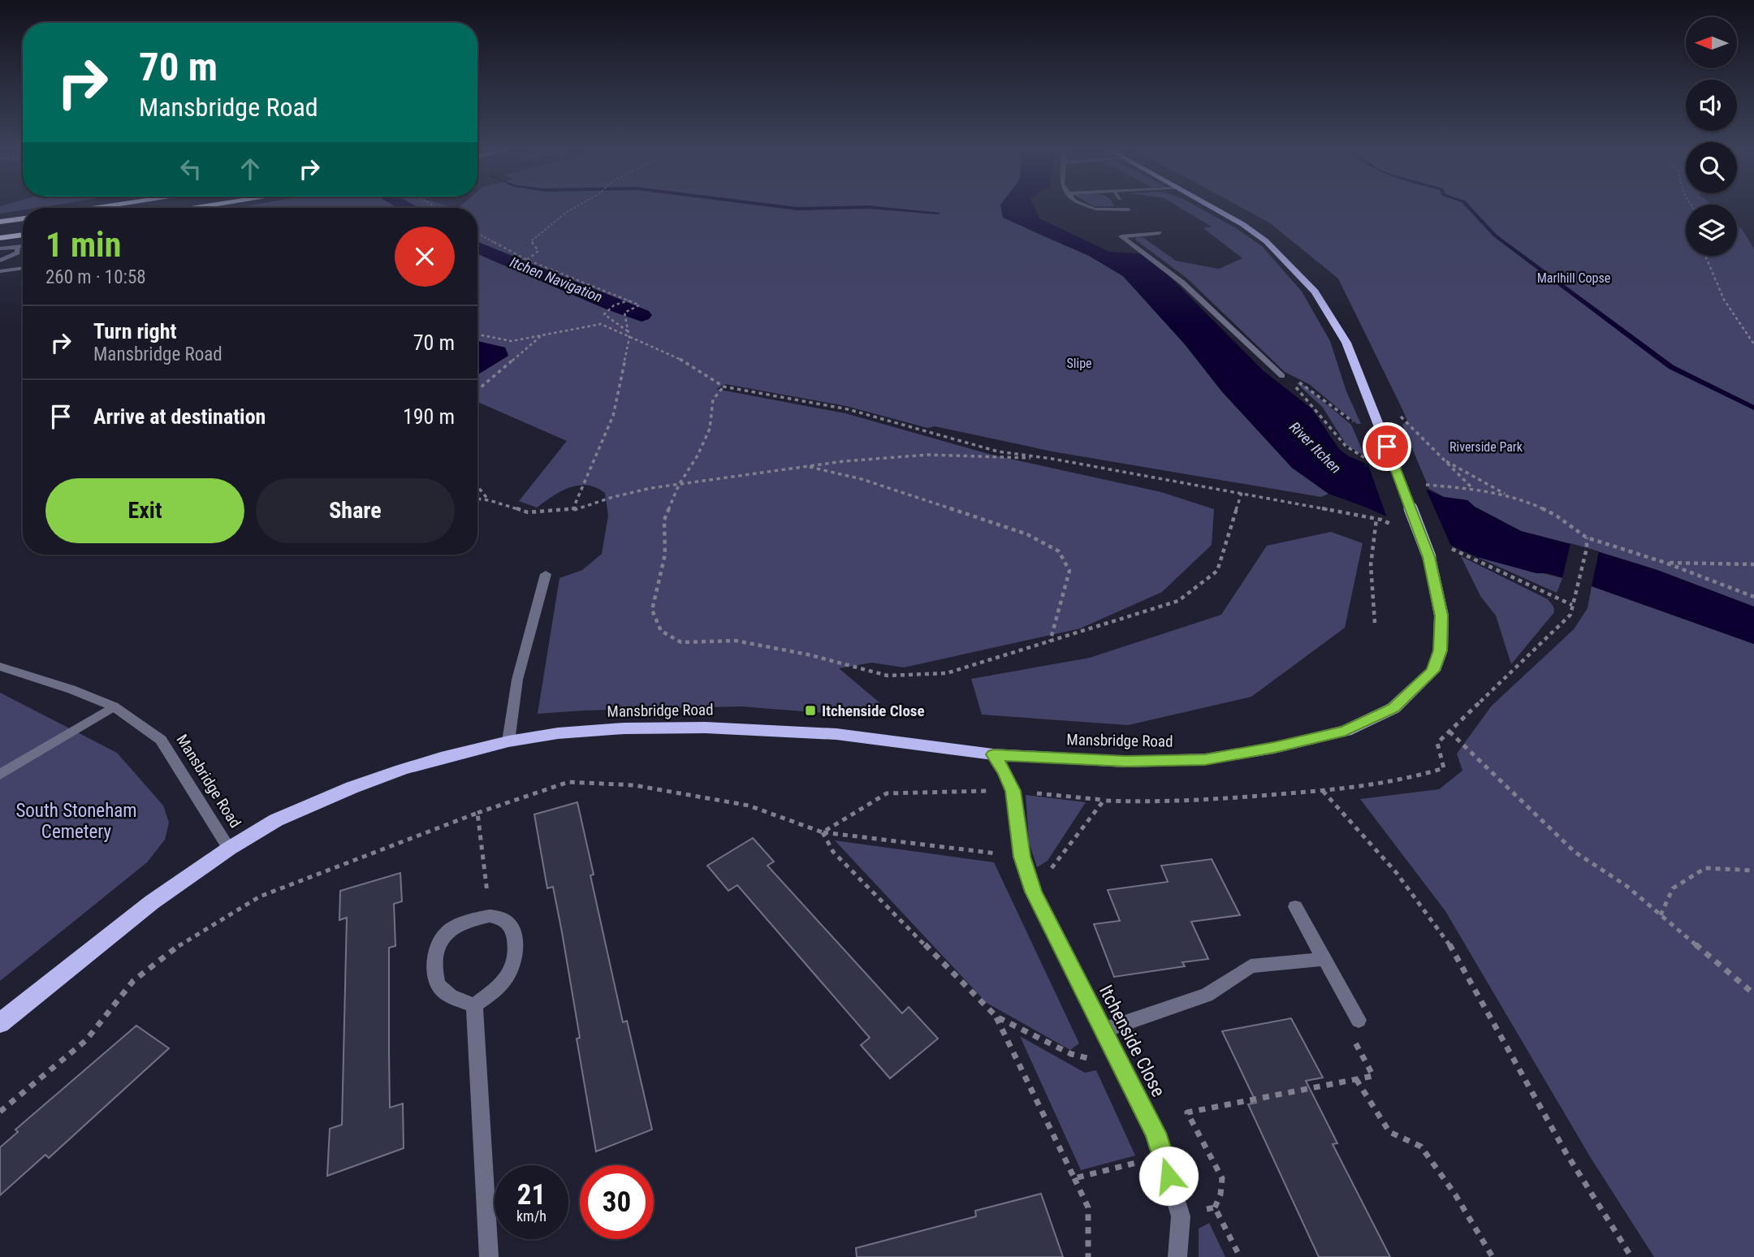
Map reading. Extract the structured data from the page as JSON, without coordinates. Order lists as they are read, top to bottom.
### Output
{
  "streets": {
    "main road": ["Mansbridge Road"],
    "street": ["Itchenside Close"]
  },
  "crossings": [
    ["Mansbridge Road", "Itchenside Close"]
  ],
  "water": ["Itchen Navigation", "River Itchen"],
  "parks": [
    "Marlhill Copse",
    "Slipe",
    "Riverside Park",
    "South Stoneham Cemetery"
  ],
  "places": {
    "transit": ["Itchenside Close"]
  },
  "north": "left",
  "page": {
    "turn": ["70 m", "Mansbridge Road"],
    "heading": ["1 min", "260 m · 10:58"],
    "list": [
      {
        "name": "Turn right",
        "note": "Mansbridge Road",
        "value": "70 m"
      },
      {
        "name": "Arrive at destination",
        "value": "190 m"
      }
    ],
    "buttons": ["Exit", "Share"],
    "speed": "21 km/h",
    "limit": "30"
  }
}
